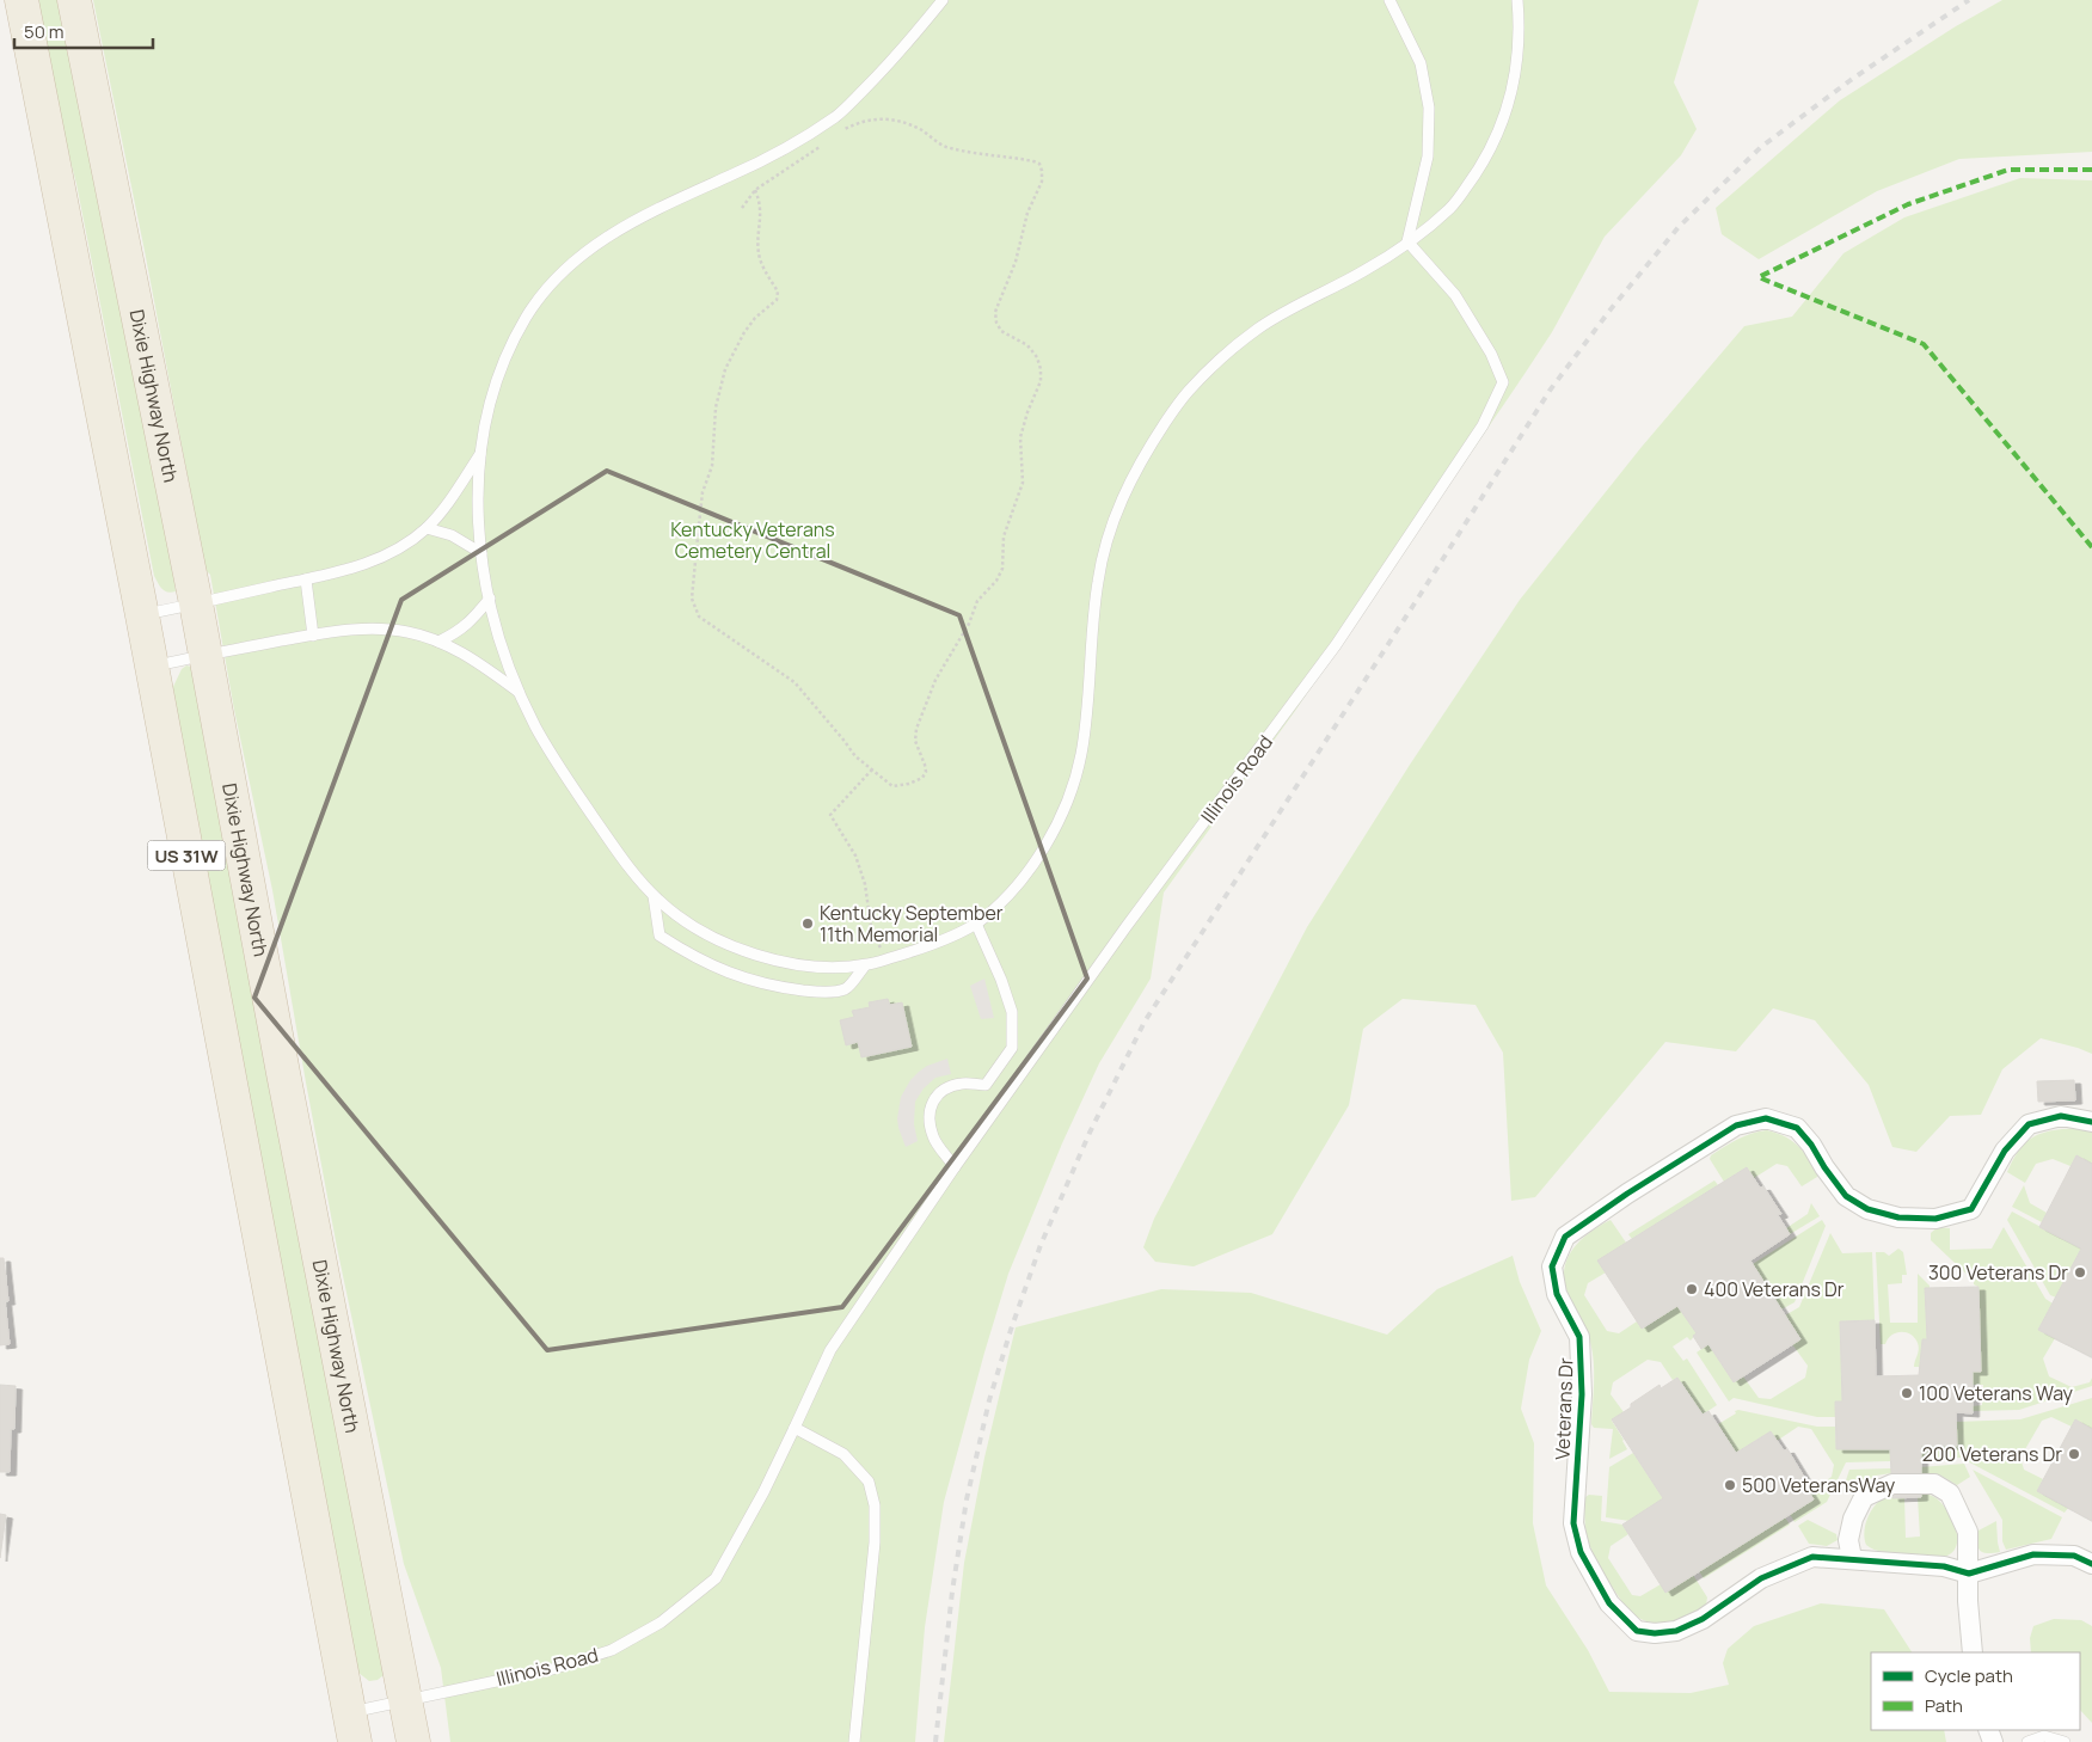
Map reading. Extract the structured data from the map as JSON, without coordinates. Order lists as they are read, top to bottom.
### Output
{
  "streets": {
    "highway": ["Dixie Highway North", "US 31W"],
    "street": ["Veterans Dr"],
    "lane": ["Illinois Road", "lllinois Road"]
  },
  "crossings": [
    ["Dixie Highway North", "lllinois Road"],
    ["Illinois Road", "lllinois Road"],
    ["US 31W", "lllinois Road"]
  ],
  "parks": ["Kentucky Veterans Cemetery Central"],
  "places": [
    "Kentucky September 11th Memorial",
    "300 Veterans Dr",
    "400 Veterans Dr",
    "100 Veterans Way",
    "200 Veterans Dr",
    "500 VeteransWay"
  ],
  "legend": ["Cycle path", "Path"],
  "scale_bar": "50 m"
}
